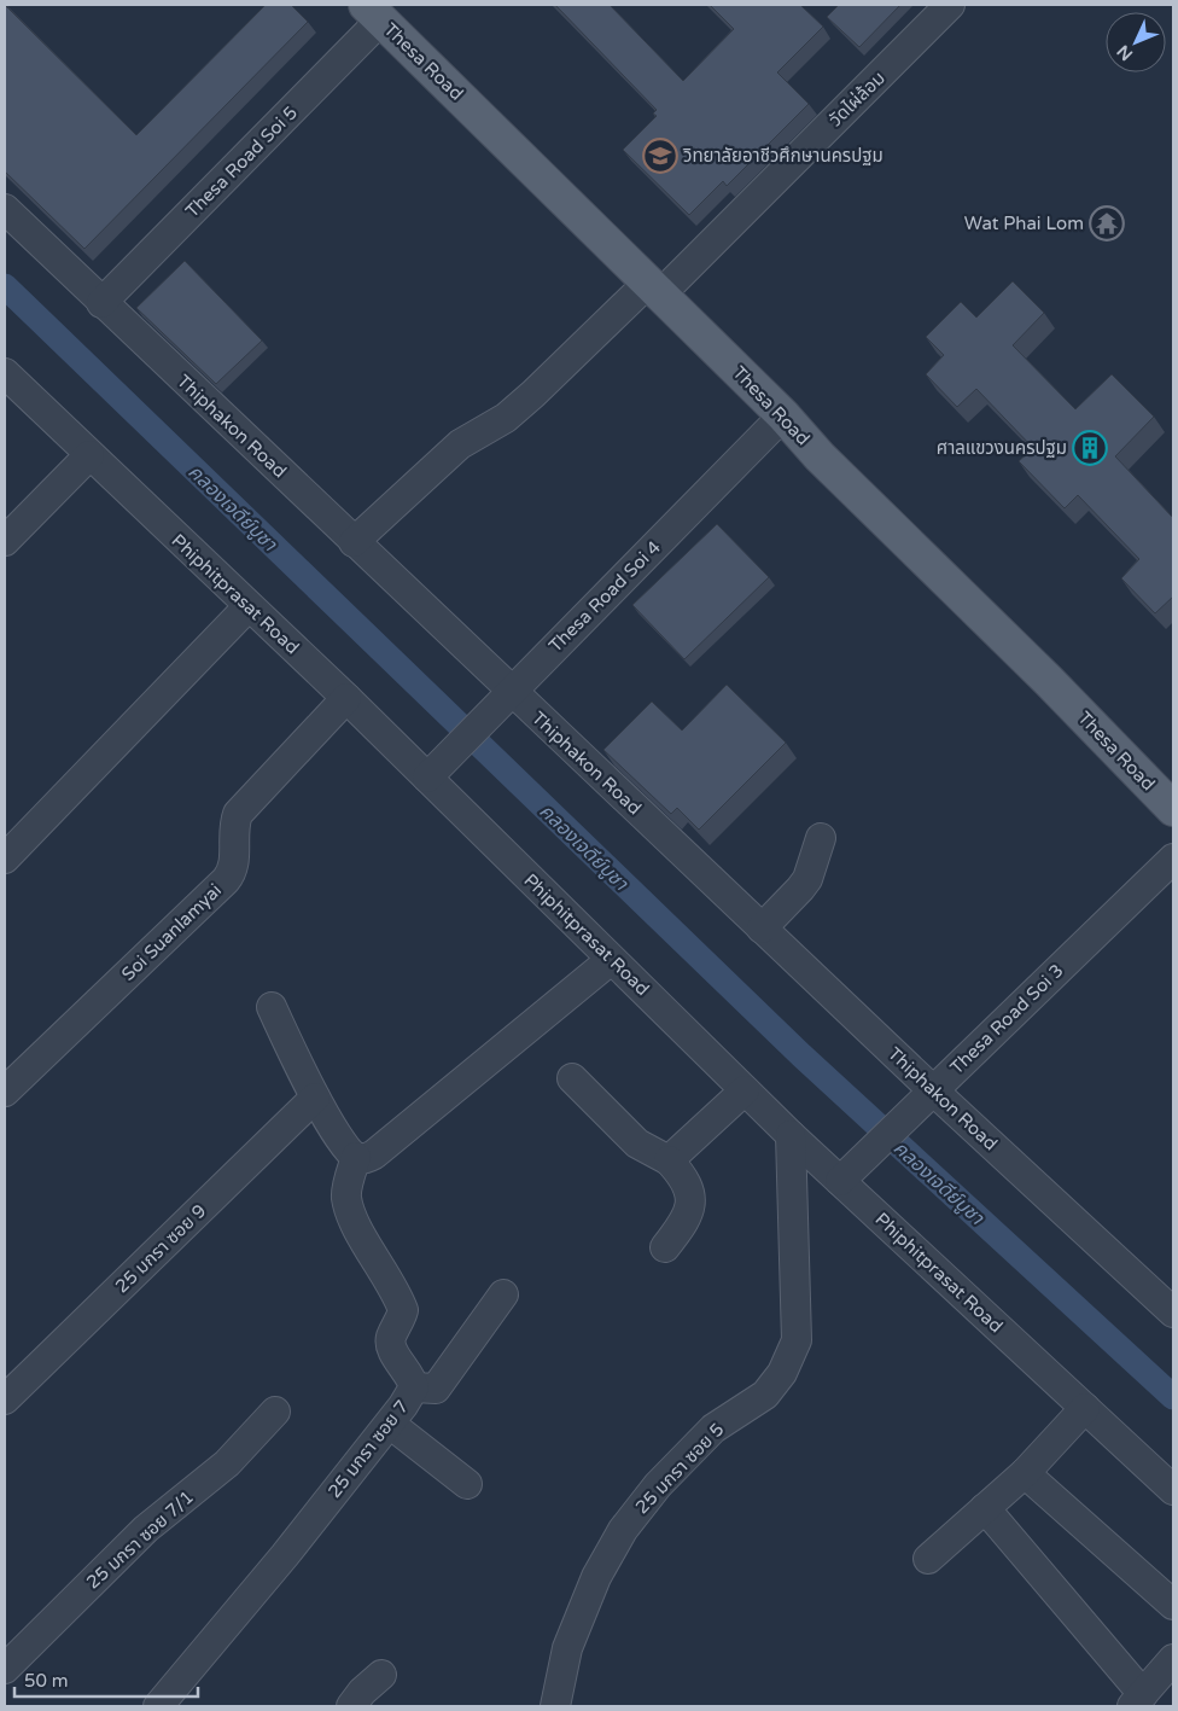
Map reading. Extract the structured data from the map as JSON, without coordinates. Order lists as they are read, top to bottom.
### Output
{
  "streets": {
    "main road": ["Thesa Road"],
    "street": [
      "วัดไผ่ล้อม",
      "Thesa Road Soi 5",
      "Thiphakon Road",
      "Phiphitprasat Road",
      "Thesa Road Soi 4",
      "Soi Suanlamyai",
      "Thesa Road Soi 3",
      "25 มกรา ซอย 9",
      "25 มกรา ซอย 7",
      "25 มกรา ซอย 5",
      "25 มกรา ซอย 7/1"
    ]
  },
  "crossings": [
    ["Thesa Road", "วัดไผ่ล้อม"],
    ["Thesa Road", "Thesa Road Soi 5"],
    ["Thesa Road", "Thesa Road Soi 4"],
    ["วัดไผ่ล้อม", "Thiphakon Road"],
    ["Thesa Road Soi 5", "Thiphakon Road"],
    ["Thiphakon Road", "Thesa Road Soi 4"],
    ["Thiphakon Road", "Thesa Road Soi 3"],
    ["Phiphitprasat Road", "Thesa Road Soi 4"],
    ["Phiphitprasat Road", "Soi Suanlamyai"],
    ["Phiphitprasat Road", "Thesa Road Soi 3"],
    ["Phiphitprasat Road", "25 มกรา ซอย 5"]
  ],
  "water": ["คลองเจดีย์บูชา"],
  "places": {
    "school or university": ["วิทยาลัยอาชีวศึกษานครปฐม"],
    "temple": ["Wat Phai Lom"],
    "building": ["ศาลแขวงนครปฐม"]
  },
  "scale_bar": "50 m",
  "north": "bottom left"
}
